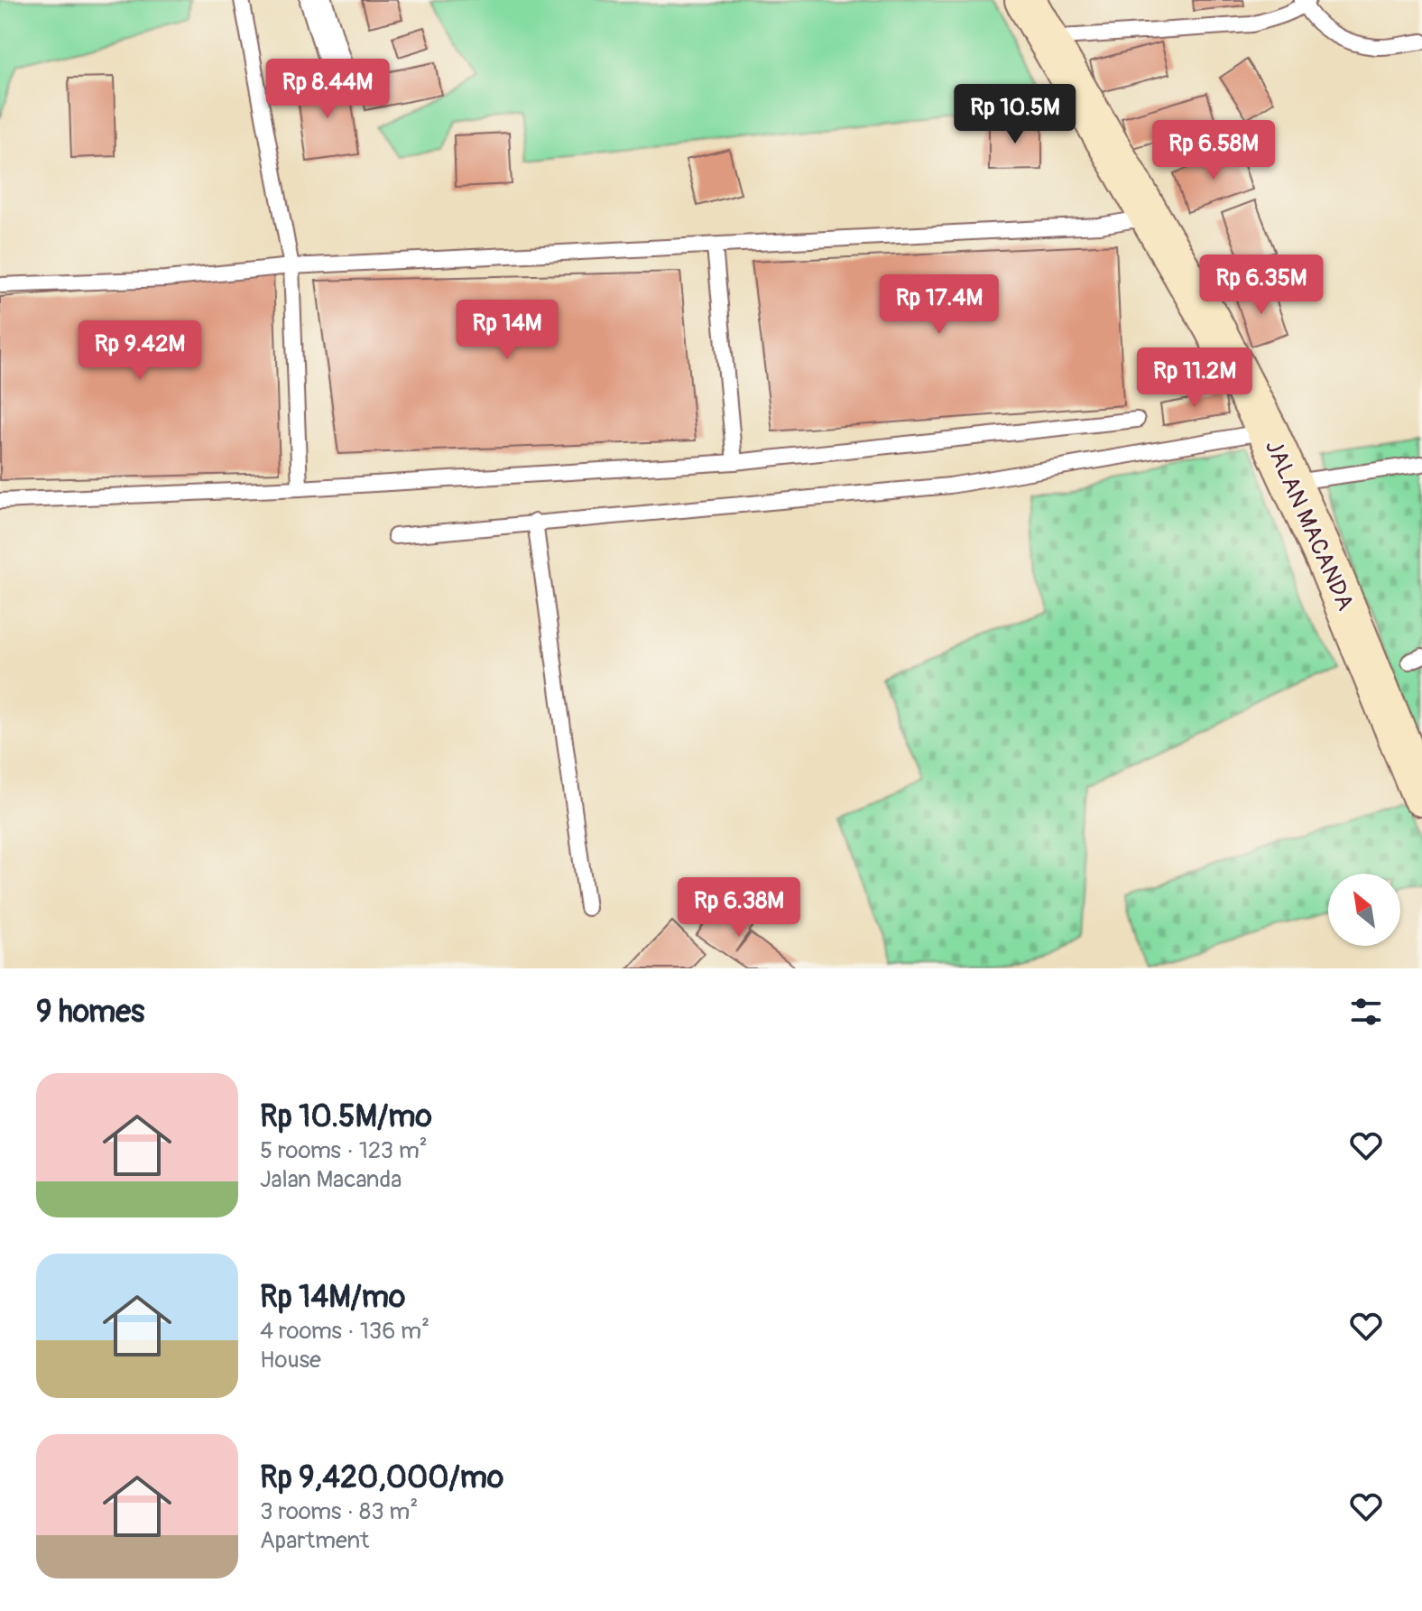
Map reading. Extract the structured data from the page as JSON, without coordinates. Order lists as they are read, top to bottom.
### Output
{
  "streets": {
    "street": ["JALAN MACANDA"]
  },
  "north": "top left",
  "page": {
    "price": [
      "Rp 8.44M",
      "Rp 10.5M",
      "Rp 6.58M",
      "Rp 6.35M",
      "Rp 17.4M",
      "Rp 14M",
      "Rp 9.42M",
      "Rp 11.2M",
      "Rp 6.38M"
    ],
    "heading": "9 homes",
    "list": [
      {
        "name": "Rp 10.5M/mo",
        "note": "5 rooms · 123 m² · Jalan Macanda"
      },
      {
        "name": "Rp 14M/mo",
        "note": "4 rooms · 136 m² · House"
      },
      {
        "name": "Rp 9,420,000/mo",
        "note": "3 rooms · 83 m² · Apartment"
      }
    ]
  }
}
